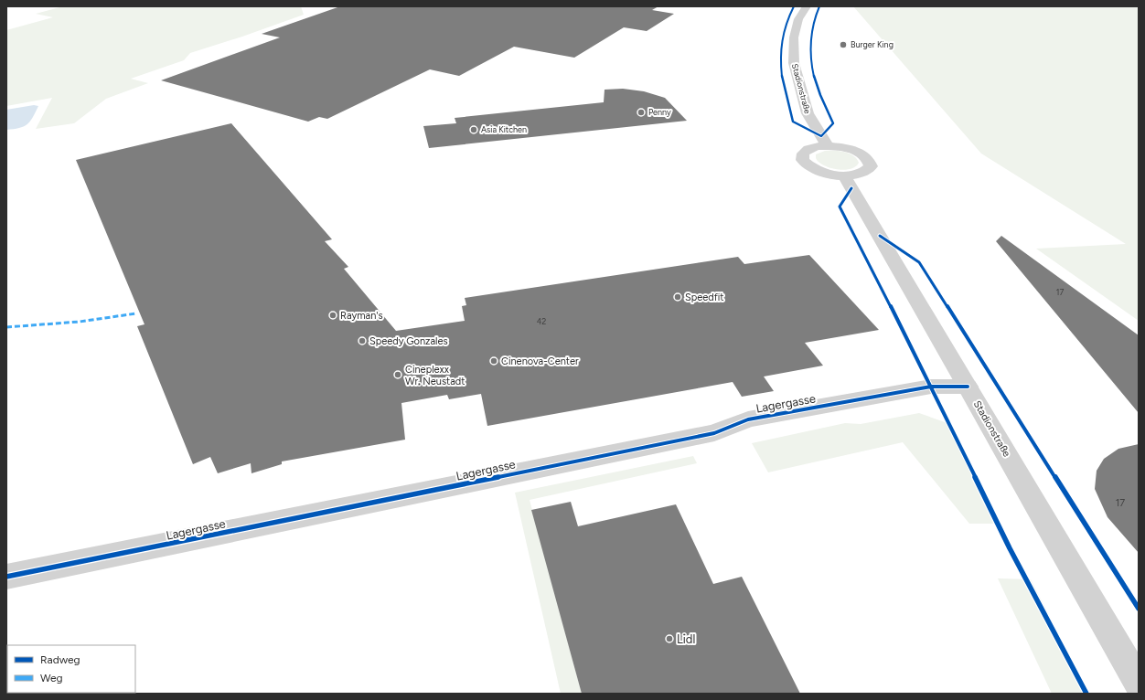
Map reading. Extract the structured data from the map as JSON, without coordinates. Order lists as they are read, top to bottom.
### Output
{
  "streets": {
    "street": ["Stadionstraße", "Lagergasse"]
  },
  "crossings": [
    ["Stadionstraße", "Lagergasse"]
  ],
  "places": [
    "Burger King",
    "Penny",
    "Asia Kitchen",
    "Speedfit",
    "Rayman's",
    "Speedy Gonzales",
    "Cinenova-Center",
    "Cineplexx Wr. Neustadt",
    "Lidl"
  ],
  "house_numbers": ["17", "42", "17"],
  "legend": ["Radweg", "Weg"]
}
